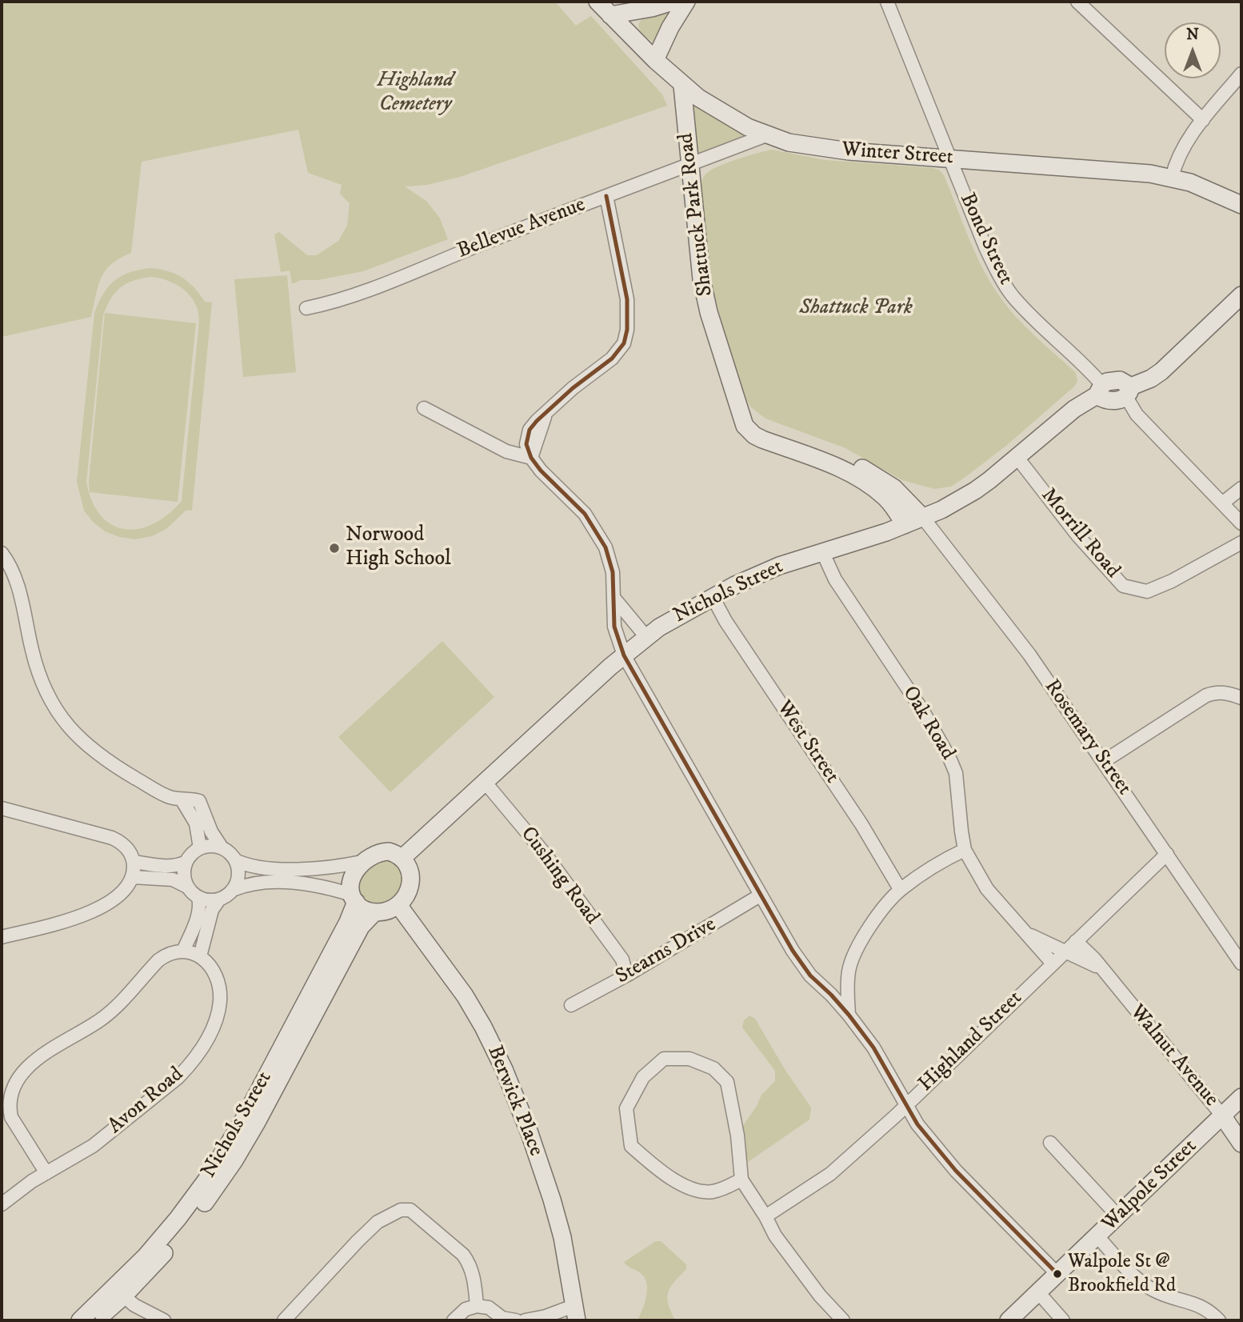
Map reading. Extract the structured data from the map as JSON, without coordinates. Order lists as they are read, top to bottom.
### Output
{
  "streets": {
    "main road": [
      "Winter Street",
      "Shattuck Park Road",
      "Nichols Street",
      "Walnut Avenue",
      "Berwick Place",
      "Walpole Street"
    ],
    "street": [
      "Bellevue Avenue",
      "Bond Street",
      "Morrill Road",
      "Oak Road",
      "Rosemary Street",
      "West Street",
      "Cushing Road",
      "Stearns Drive",
      "Highland Street",
      "Avon Road"
    ]
  },
  "crossings": [
    ["Winter Street", "Shattuck Park Road"],
    ["Winter Street", "Bellevue Avenue"],
    ["Winter Street", "Bond Street"],
    ["Shattuck Park Road", "Bellevue Avenue"],
    ["Shattuck Park Road", "Nichols Street"],
    ["Shattuck Park Road", "Rosemary Street"],
    ["Bond Street", "Nichols Street"],
    ["Morrill Road", "Nichols Street"],
    ["Nichols Street", "Oak Road"],
    ["Nichols Street", "Rosemary Street"],
    ["Nichols Street", "West Street"],
    ["Nichols Street", "Cushing Road"],
    ["Nichols Street", "Berwick Place"],
    ["Oak Road", "Highland Street"],
    ["Oak Road", "Walnut Avenue"],
    ["Rosemary Street", "Highland Street"],
    ["Cushing Road", "Stearns Drive"],
    ["Highland Street", "Walnut Avenue"],
    ["Walnut Avenue", "Walpole Street"]
  ],
  "parks": ["Highland Cemetery", "Shattuck Park"],
  "places": ["Norwood High School", "Walpole St @ Brookfield Rd"],
  "north": "top"
}
